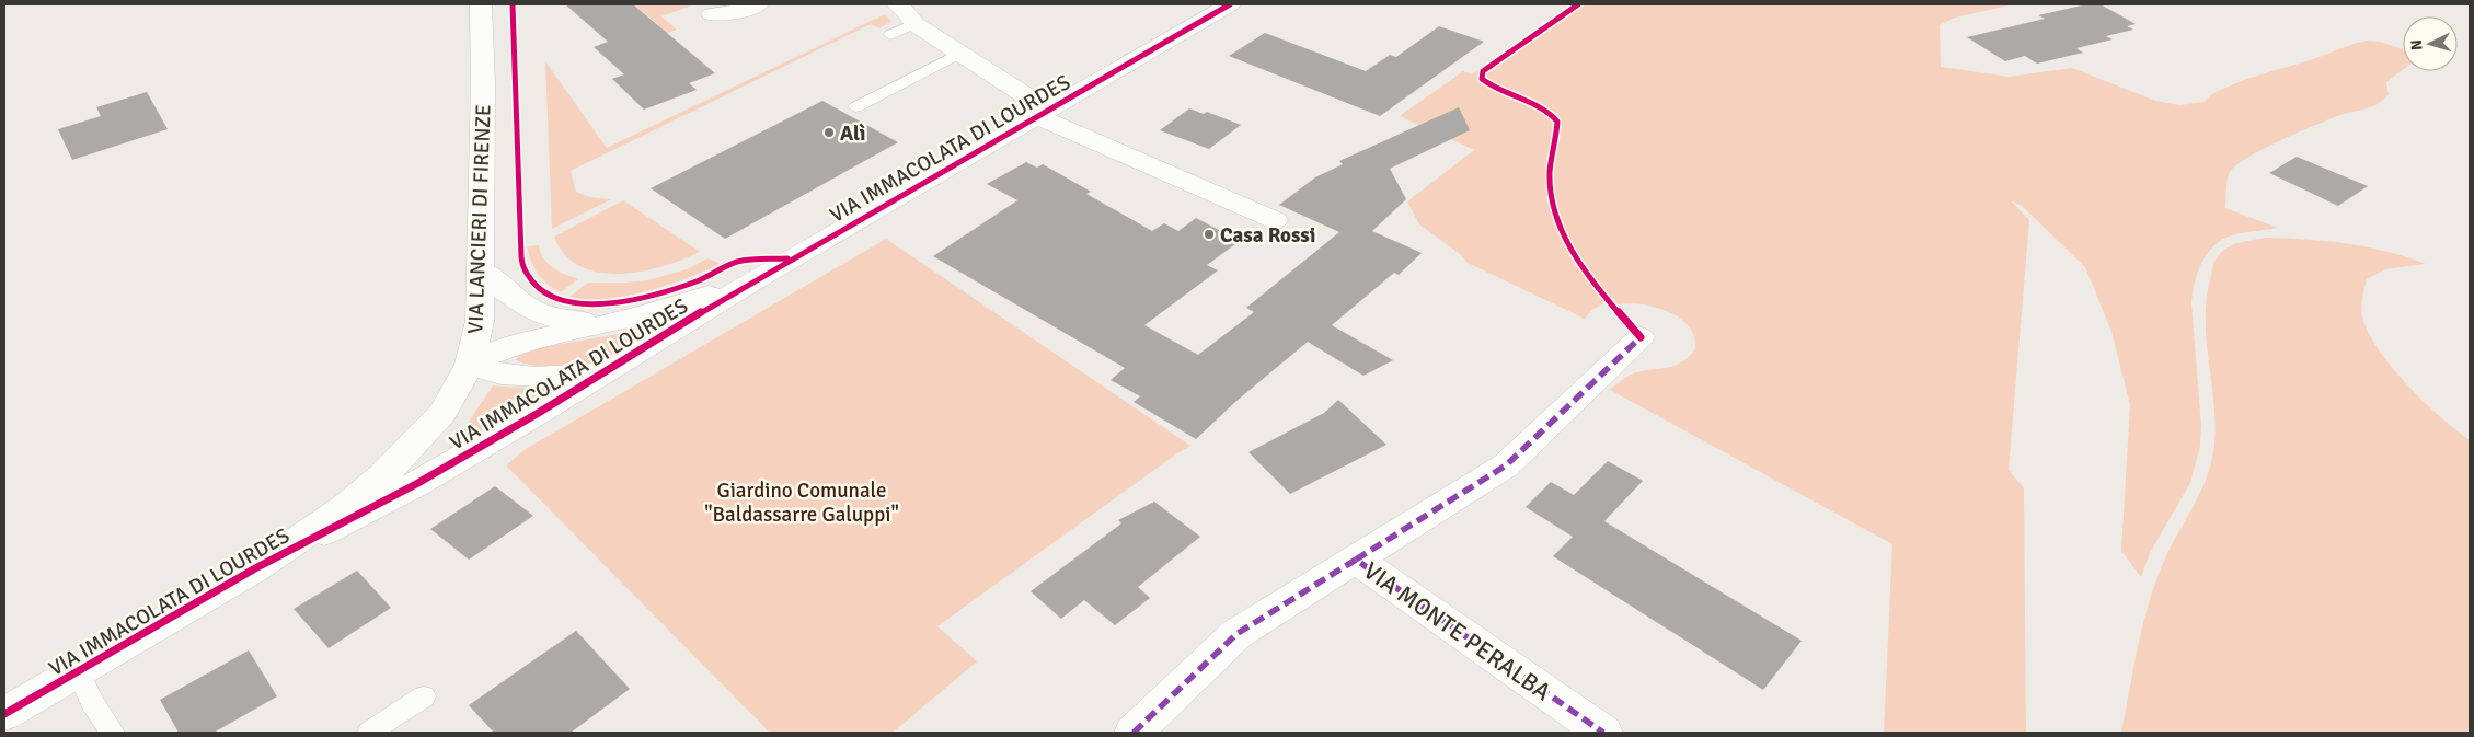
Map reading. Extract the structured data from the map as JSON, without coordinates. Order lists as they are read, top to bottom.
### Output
{
  "streets": {
    "street": ["VIA IMMACOLATA DI LOURDES", "VIA LANCIERI DI FIRENZE", "VIA MONTE PERALBA"]
  },
  "crossings": [
    ["VIA IMMACOLATA DI LOURDES", "VIA LANCIERI DI FIRENZE"]
  ],
  "parks": ["Giardino Comunale \"Baldassarre Galuppi\""],
  "places": ["Alì", "Casa Rossi"],
  "north": "left"
}
